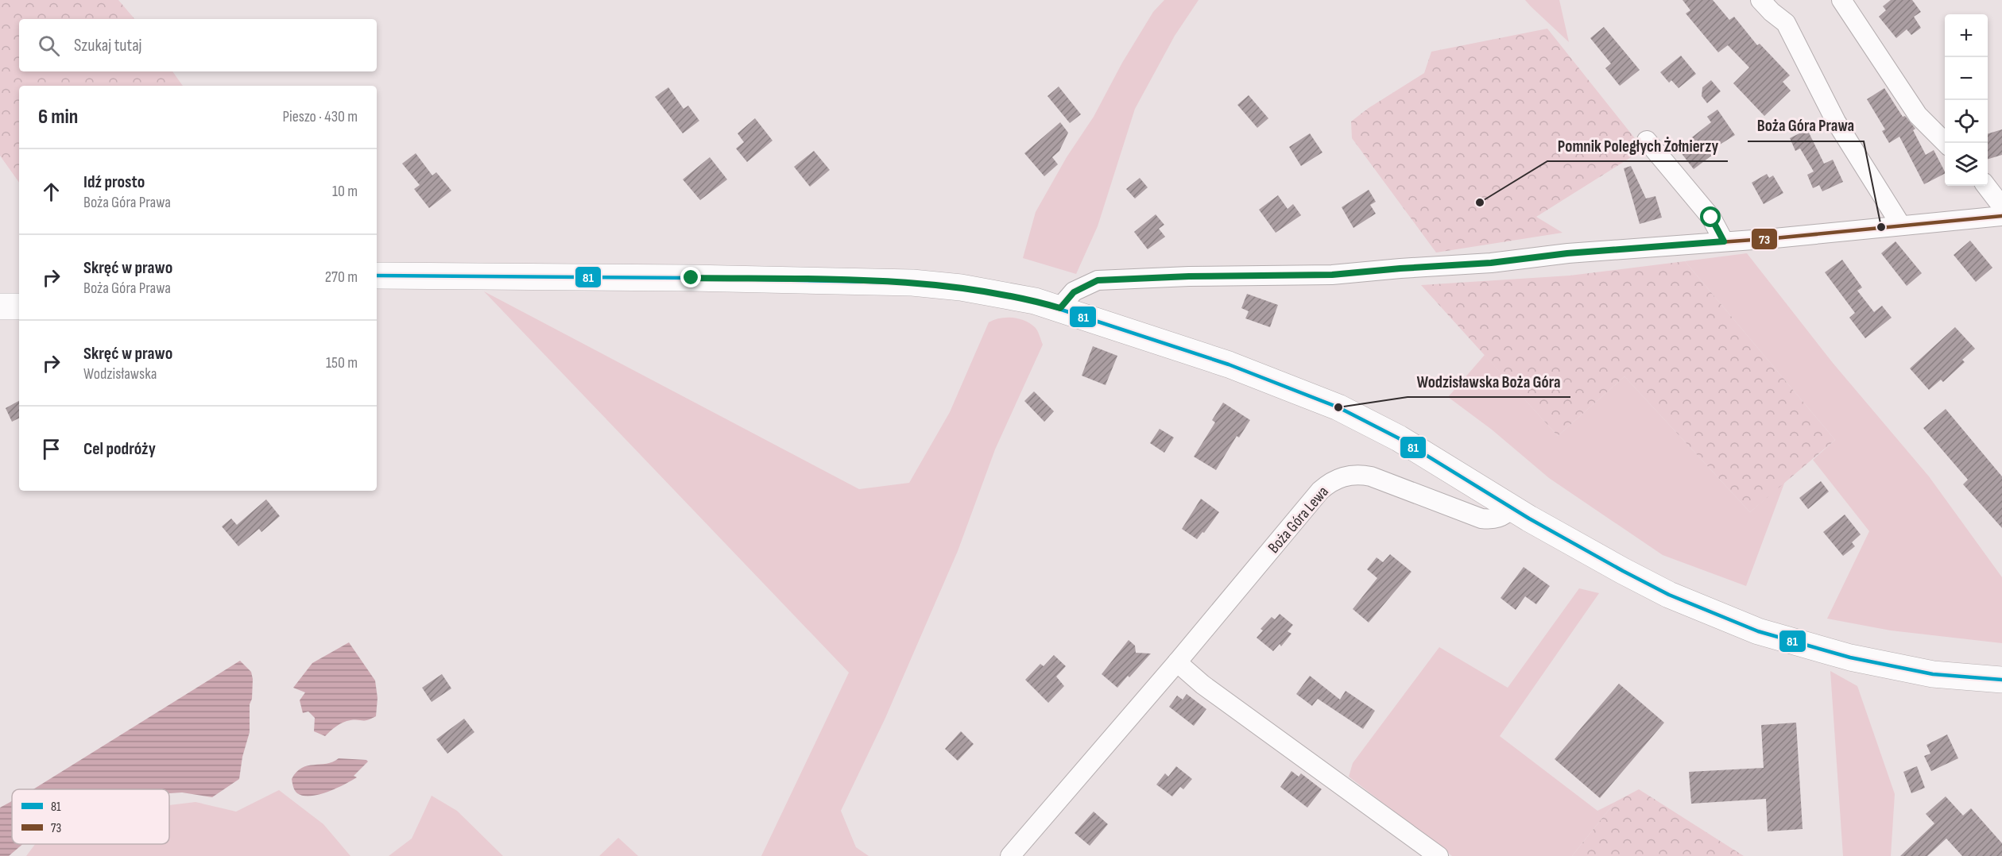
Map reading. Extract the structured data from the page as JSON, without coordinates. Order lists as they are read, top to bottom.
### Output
{
  "streets": {
    "street": ["Boża Góra Lewa"]
  },
  "places": ["Pomnik Poległych Żołnierzy", "Boża Góra Prawa", "Wodzisławska Boża Góra"],
  "lines": ["transit line 73", "transit line 81"],
  "legend": ["81", "73"],
  "page": {
    "map_buttons": ["+", "−"],
    "search": "Szukaj tutaj",
    "heading": ["6 min", "Pieszo · 430 m"],
    "list": [
      ["Idź prosto", "Boża Góra Prawa", "10 m"],
      ["Skręć w prawo", "Boża Góra Prawa", "270 m"],
      ["Skręć w prawo", "Wodzisławska", "150 m"],
      "Cel podróży"
    ]
  }
}
